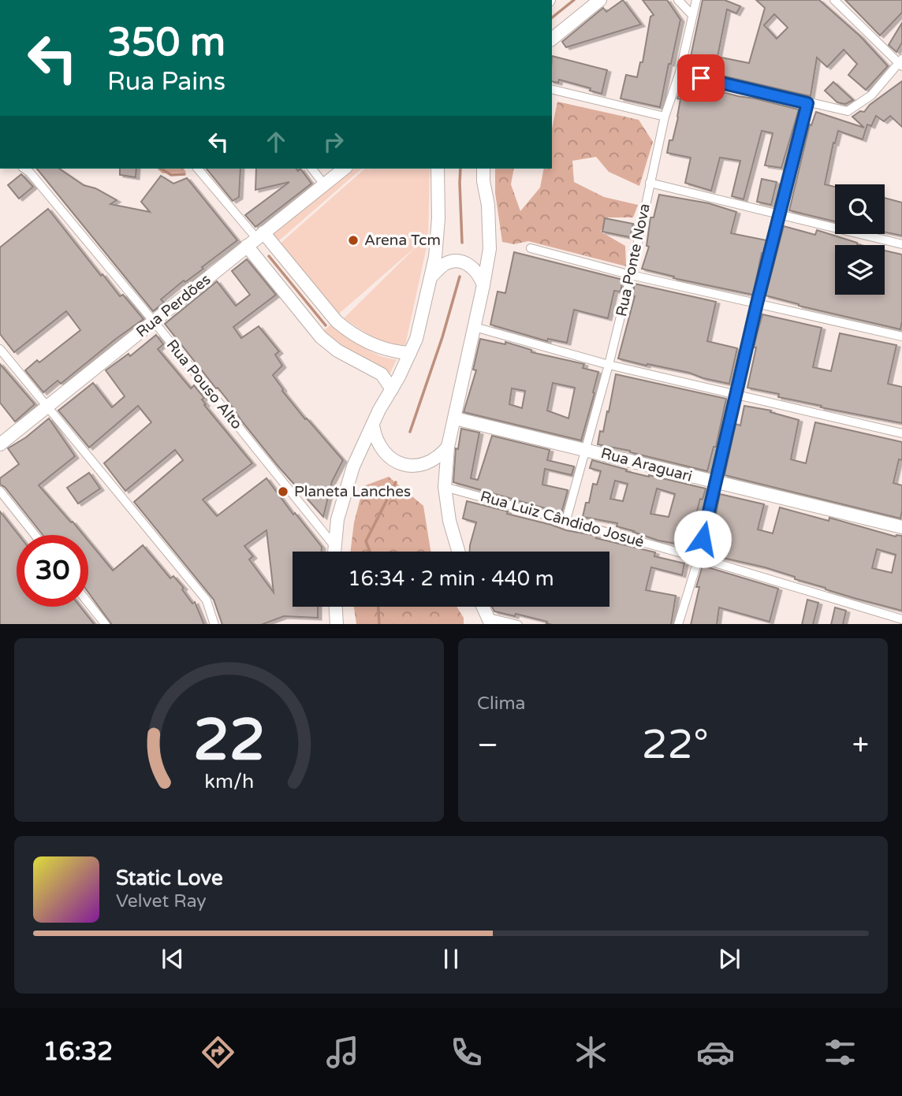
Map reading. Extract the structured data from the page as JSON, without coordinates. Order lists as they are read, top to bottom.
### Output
{
  "streets": {
    "street": [
      "Rua Ponte Nova",
      "Rua Perdões",
      "Rua Pouso Alto",
      "Rua Araguari",
      "Rua Luiz Cândido Josué"
    ]
  },
  "crossings": [
    ["Rua Ponte Nova", "Rua Araguari"],
    ["Rua Ponte Nova", "Rua Luiz Cândido Josué"],
    ["Rua Perdões", "Rua Pouso Alto"]
  ],
  "places": ["Arena Tcm", "Planeta Lanches"],
  "page": {
    "turn": ["350 m", "Rua Pains"],
    "limit": "30",
    "trip": "16:34 · 2 min · 440 m",
    "tile": "Clima",
    "heat": ["−", "22°", "+"],
    "song": ["Static Love", "Velvet Ray"],
    "tabs": "16:32",
    "gauge": ["22", "km/h"]
  }
}
